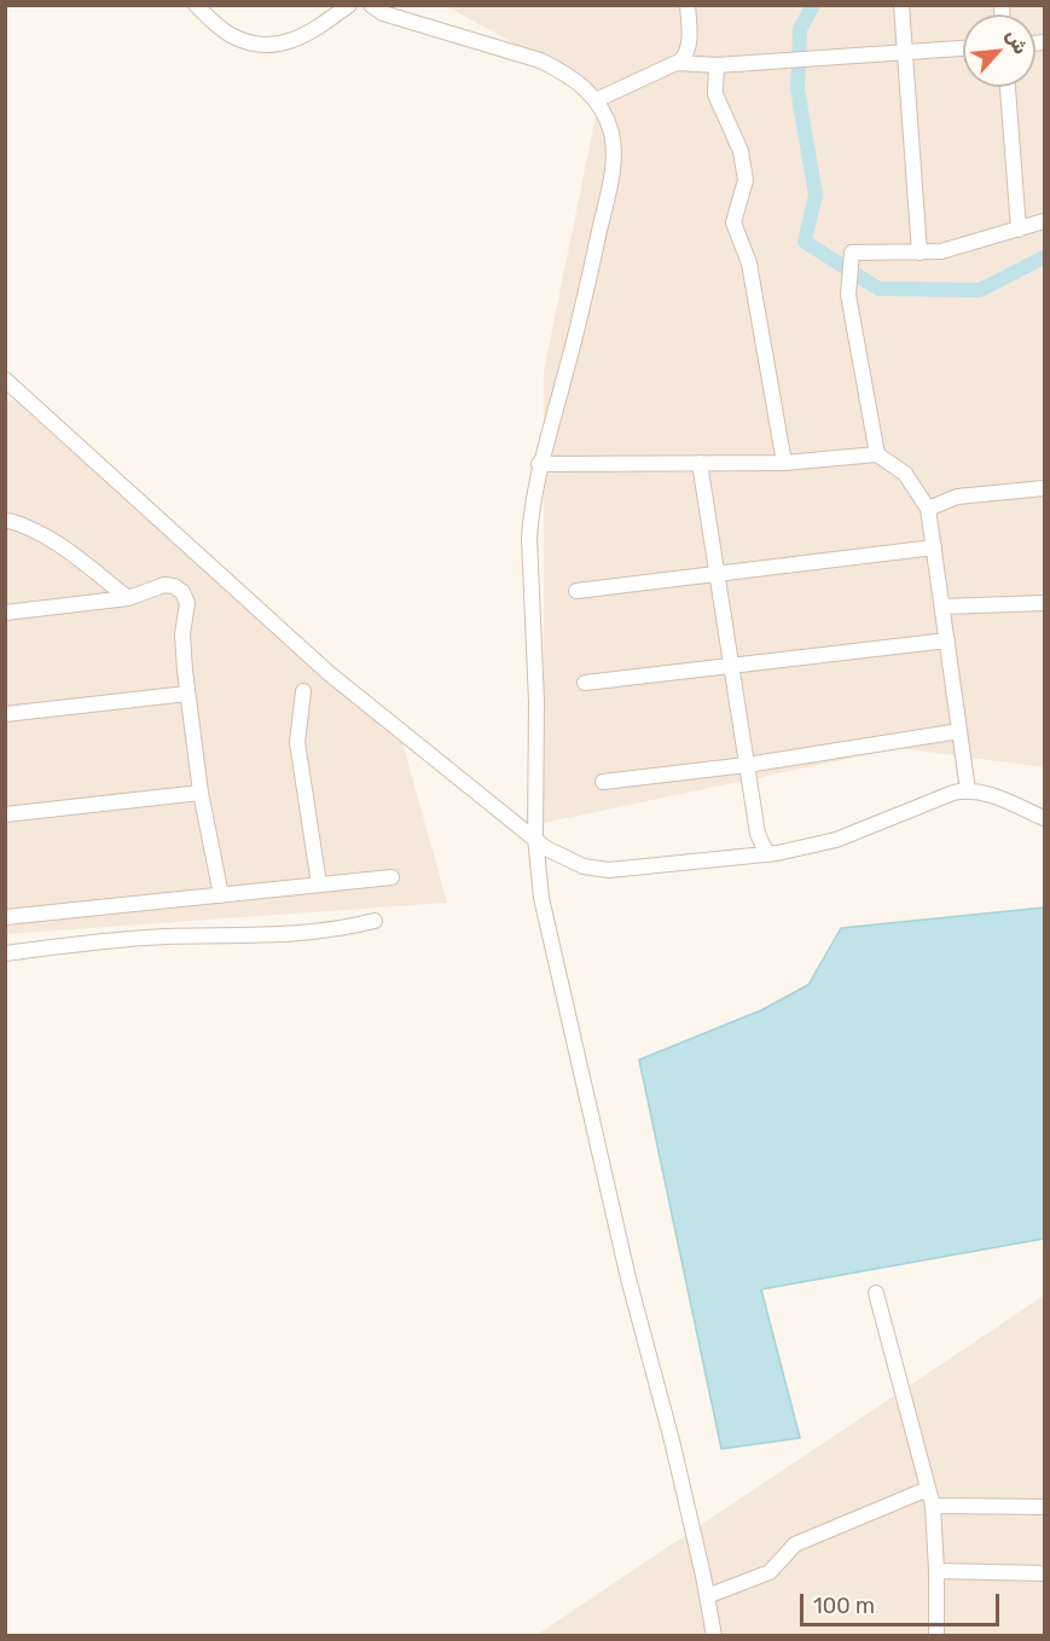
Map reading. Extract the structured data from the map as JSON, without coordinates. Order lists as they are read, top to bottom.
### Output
{
  "scale_bar": "100 m",
  "north": "top right"
}
